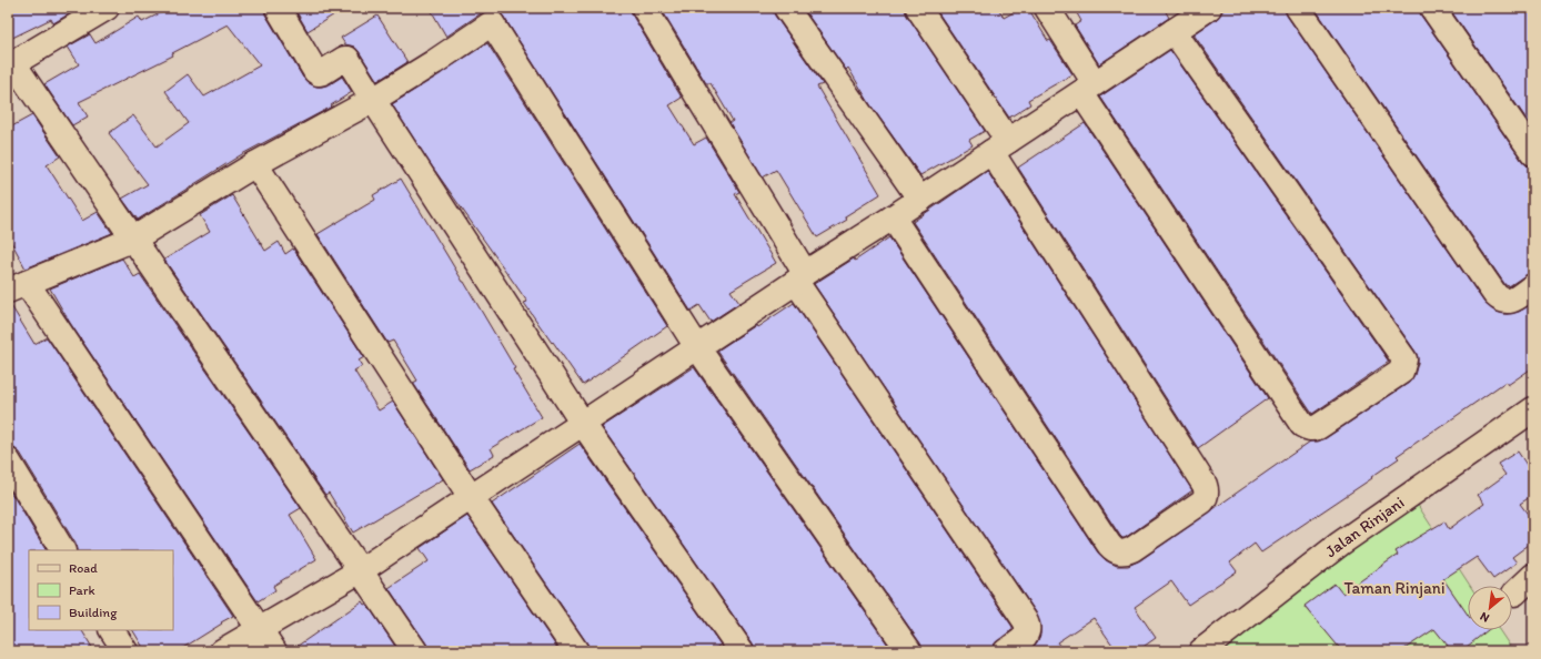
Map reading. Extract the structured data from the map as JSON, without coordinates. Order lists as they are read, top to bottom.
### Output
{
  "streets": {
    "street": ["Jalan Rinjani"]
  },
  "parks": ["Taman Rinjani"],
  "legend": ["Road", "Park", "Building"],
  "north": "bottom left"
}
